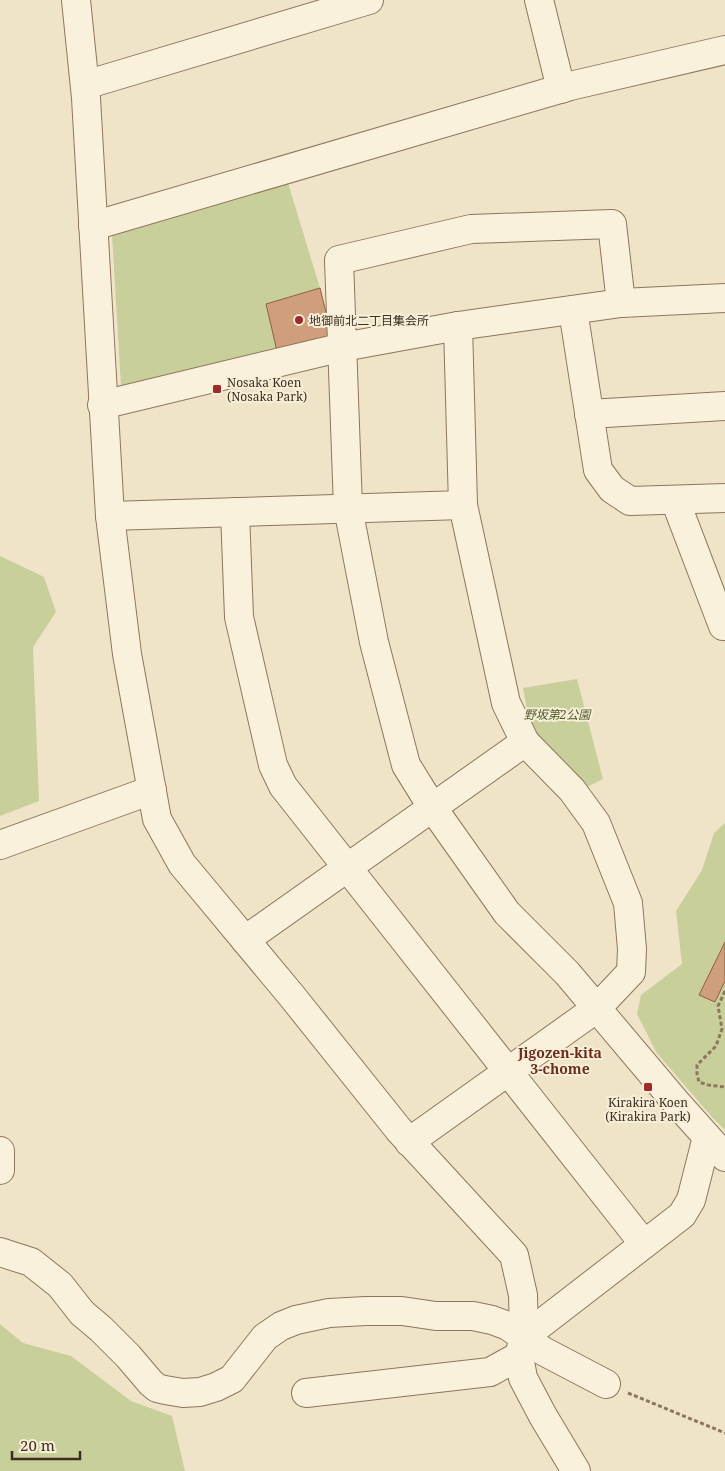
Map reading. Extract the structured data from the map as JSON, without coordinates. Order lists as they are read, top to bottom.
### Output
{
  "districts": ["Jigozen-kita 3-chome"],
  "parks": ["野坂第2公園"],
  "places": {
    "other": ["地御前北二丁目集会所"],
    "transit": ["Nosaka Koen (Nosaka Park)", "Kirakira Koen (Kirakira Park)"]
  },
  "scale_bar": "20 m"
}
